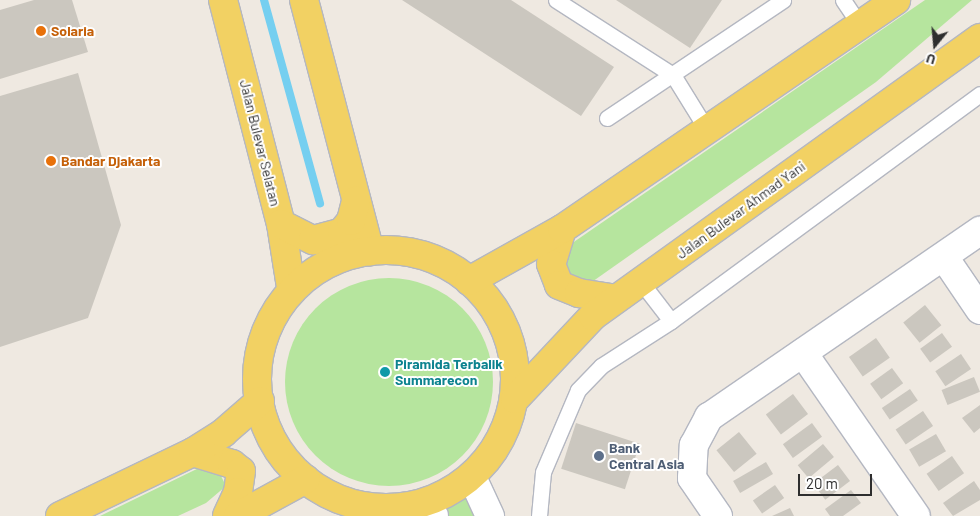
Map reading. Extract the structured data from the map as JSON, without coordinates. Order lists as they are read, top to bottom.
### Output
{
  "streets": {
    "main road": ["Jalan Bulevar Selatan", "Jalan Bulevar Ahmad Yani"]
  },
  "places": [
    "Solaria",
    "Bandar Djakarta",
    "Piramida Terbalik Summarecon",
    "Bank Central Asia"
  ],
  "scale_bar": "20 m",
  "north": "bottom"
}
